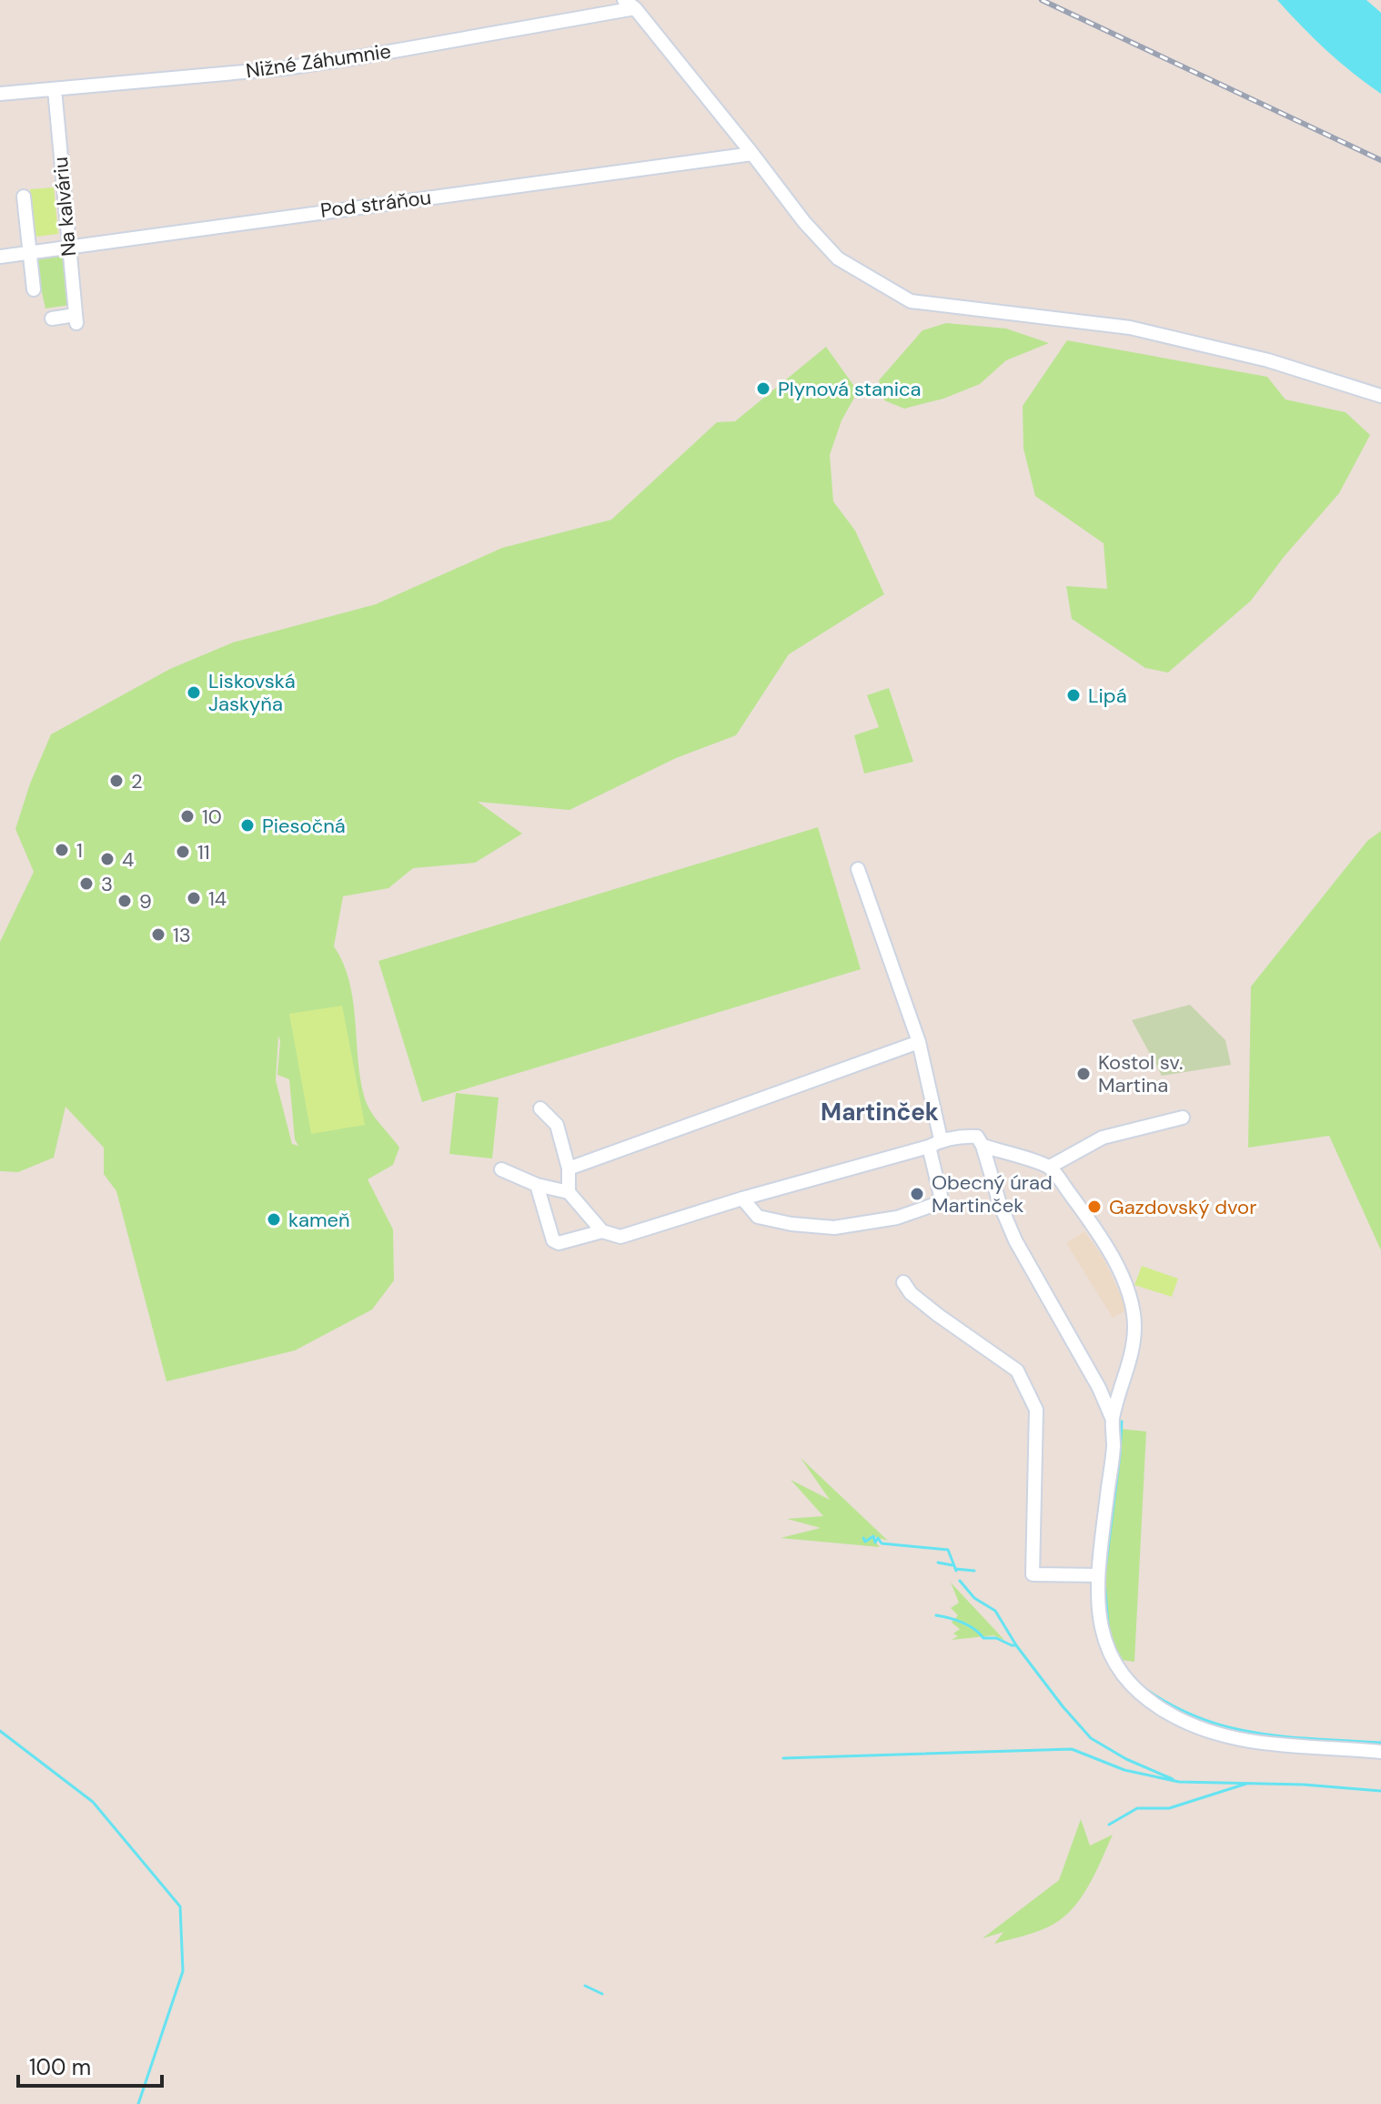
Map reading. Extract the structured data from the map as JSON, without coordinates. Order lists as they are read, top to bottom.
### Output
{
  "streets": {
    "street": ["Nižné Záhumnie", "Pod stráňou", "Na kalváriu"]
  },
  "crossings": [
    ["Nižné Záhumnie", "Na kalváriu"],
    ["Pod stráňou", "Na kalváriu"]
  ],
  "districts": ["Martinček"],
  "places": [
    "Plynová stanica",
    "Liskovská Jaskyňa",
    "Lipá",
    "2",
    "10",
    "Piesočná",
    "1",
    "11",
    "4",
    "3",
    "14",
    "9",
    "13",
    "Kostol sv. Martina",
    "Obecný úrad Martinček",
    "Gazdovský dvor",
    "kameň"
  ],
  "scale_bar": "100 m"
}
